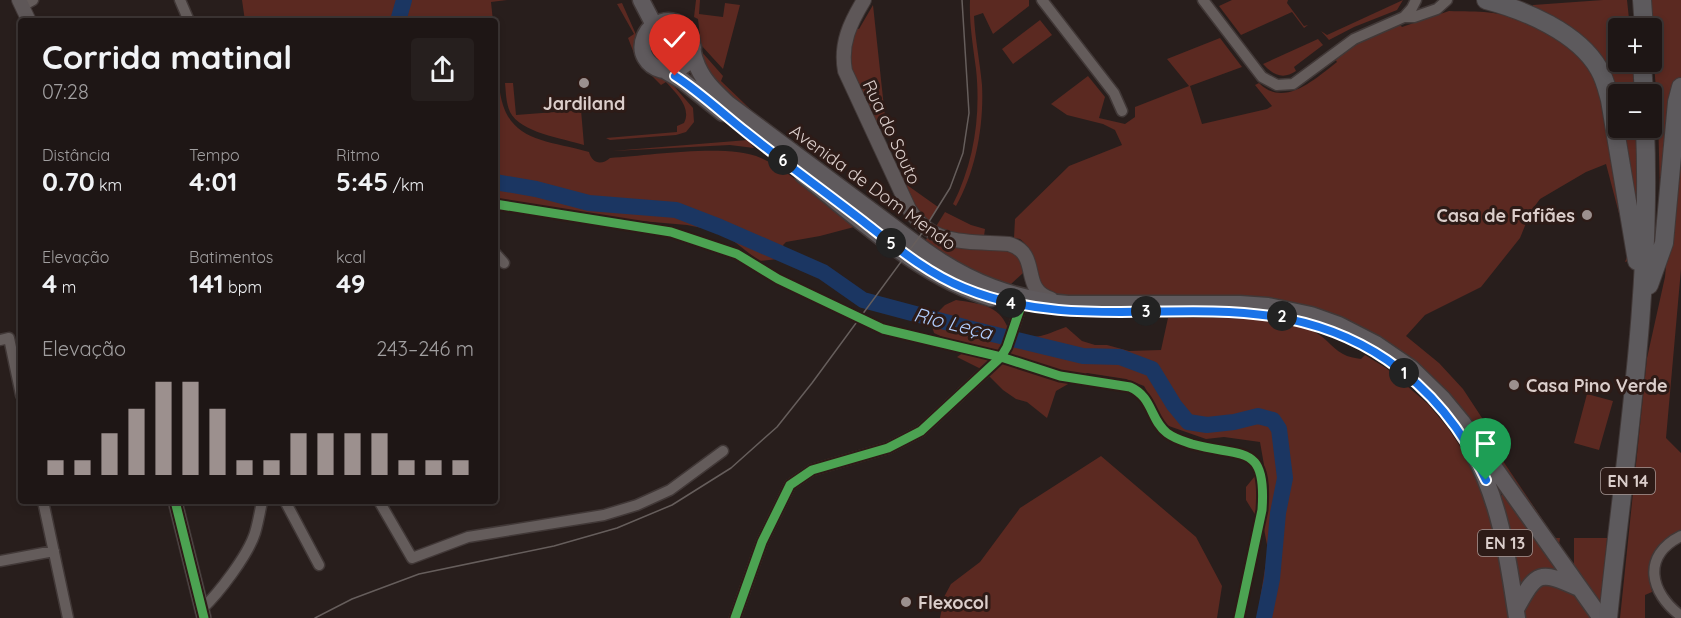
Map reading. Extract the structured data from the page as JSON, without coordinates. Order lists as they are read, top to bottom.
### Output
{
  "streets": {
    "highway": ["EN 14"],
    "main road": ["Avenida de Dom Mendo", "EN 13"],
    "street": ["Rua do Souto"]
  },
  "crossings": [
    ["Avenida de Dom Mendo", "EN 13"]
  ],
  "water": ["Rio Leça"],
  "places": [
    "Jardiland",
    "Casa de Fafiães",
    "Casa Pino Verde",
    "Flexocol"
  ],
  "page": {
    "map_buttons": ["+", "−"],
    "heading": ["Corrida matinal", "07:28"],
    "stats": [
      ["Distância", "0.70 km"],
      ["Tempo", "4:01"],
      ["Ritmo", "5:45 /km"],
      ["Elevação", "4 m"],
      ["Batimentos", "141 bpm"],
      ["kcal", "49"]
    ],
    "pins": [
      "6",
      "5",
      "4",
      "3",
      "2",
      "1"
    ],
    "chart": ["Elevação", "243–246 m"]
  }
}
